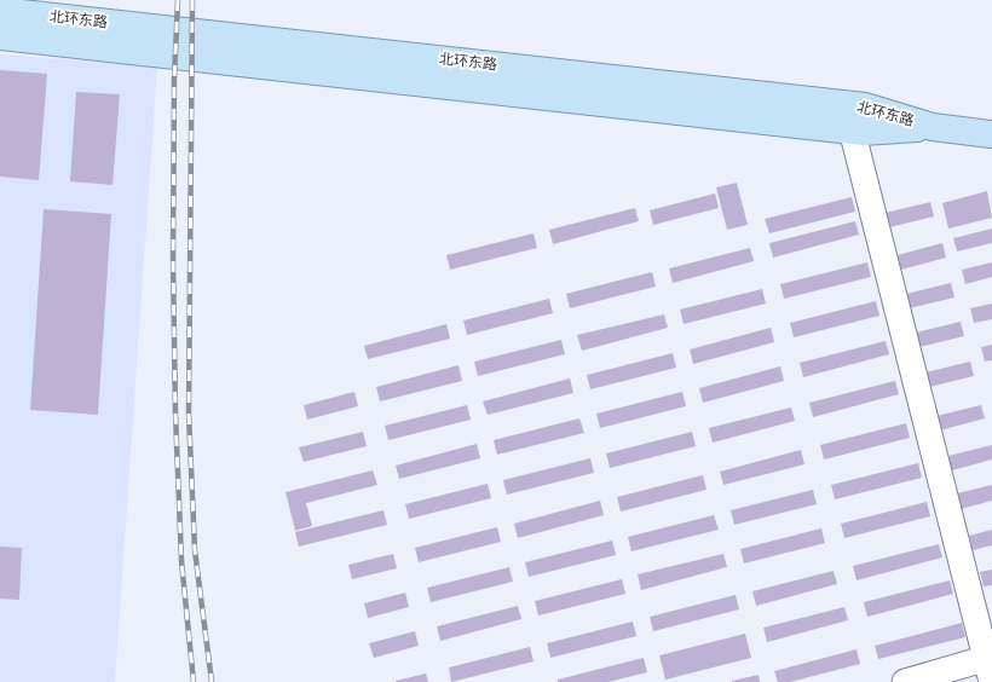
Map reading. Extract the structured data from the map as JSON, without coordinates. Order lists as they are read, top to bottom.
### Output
{
  "streets": {
    "main road": ["北环东路"]
  }
}
